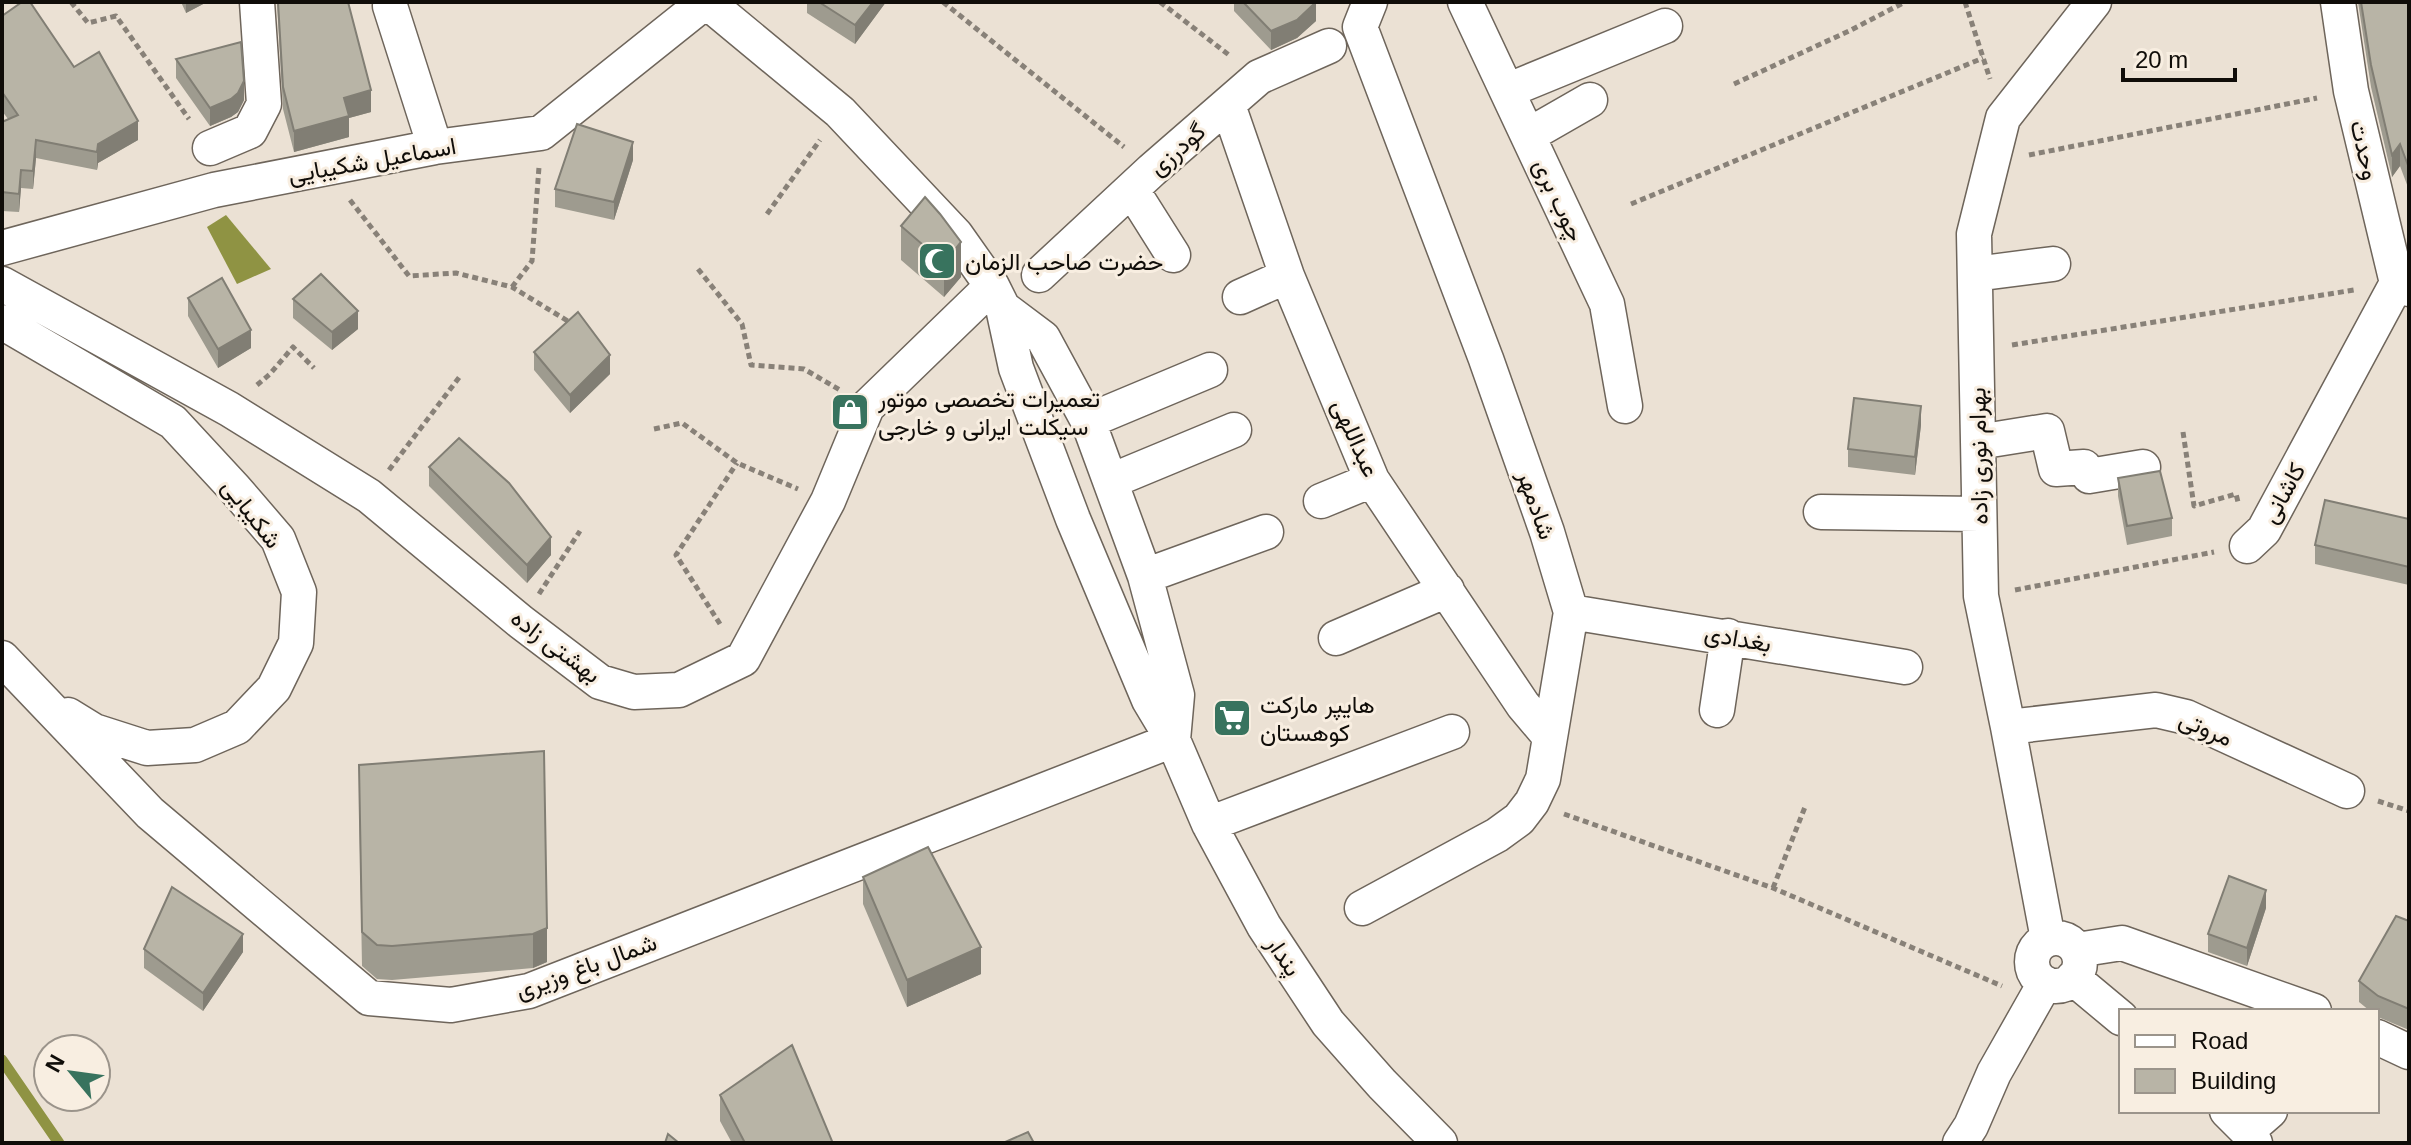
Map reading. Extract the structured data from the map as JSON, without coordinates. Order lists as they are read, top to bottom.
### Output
{
  "streets": {
    "street": [
      "گودرزی",
      "وحدت",
      "اسماعیل شکیبایی",
      "چوب بری",
      "عبداللهی",
      "بهرام نوری زاده",
      "کاشانی",
      "شادمهر",
      "شکیبایی",
      "بغدادی",
      "بهشتی زاده",
      "مروتی",
      "پندار",
      "شمال باغ وزیری"
    ]
  },
  "crossings": [
    ["گودرزی", "عبداللهی"],
    ["وحدت", "کاشانی"],
    ["عبداللهی", "شادمهر"],
    ["بهرام نوری زاده", "کاشانی"],
    ["بهرام نوری زاده", "مروتی"],
    ["شادمهر", "بغدادی"],
    ["شکیبایی", "شمال باغ وزیری"],
    ["پندار", "شمال باغ وزیری"]
  ],
  "places": {
    "mosque": ["حضرت صاحب الزمان"],
    "shop": ["تعمیرات تخصصی موتور سیکلت ایرانی و خارجی"],
    "supermarket": ["هایپر مارکت کوهستان"]
  },
  "legend": ["Road", "Building"],
  "scale_bar": "20 m",
  "north": "top left"
}
